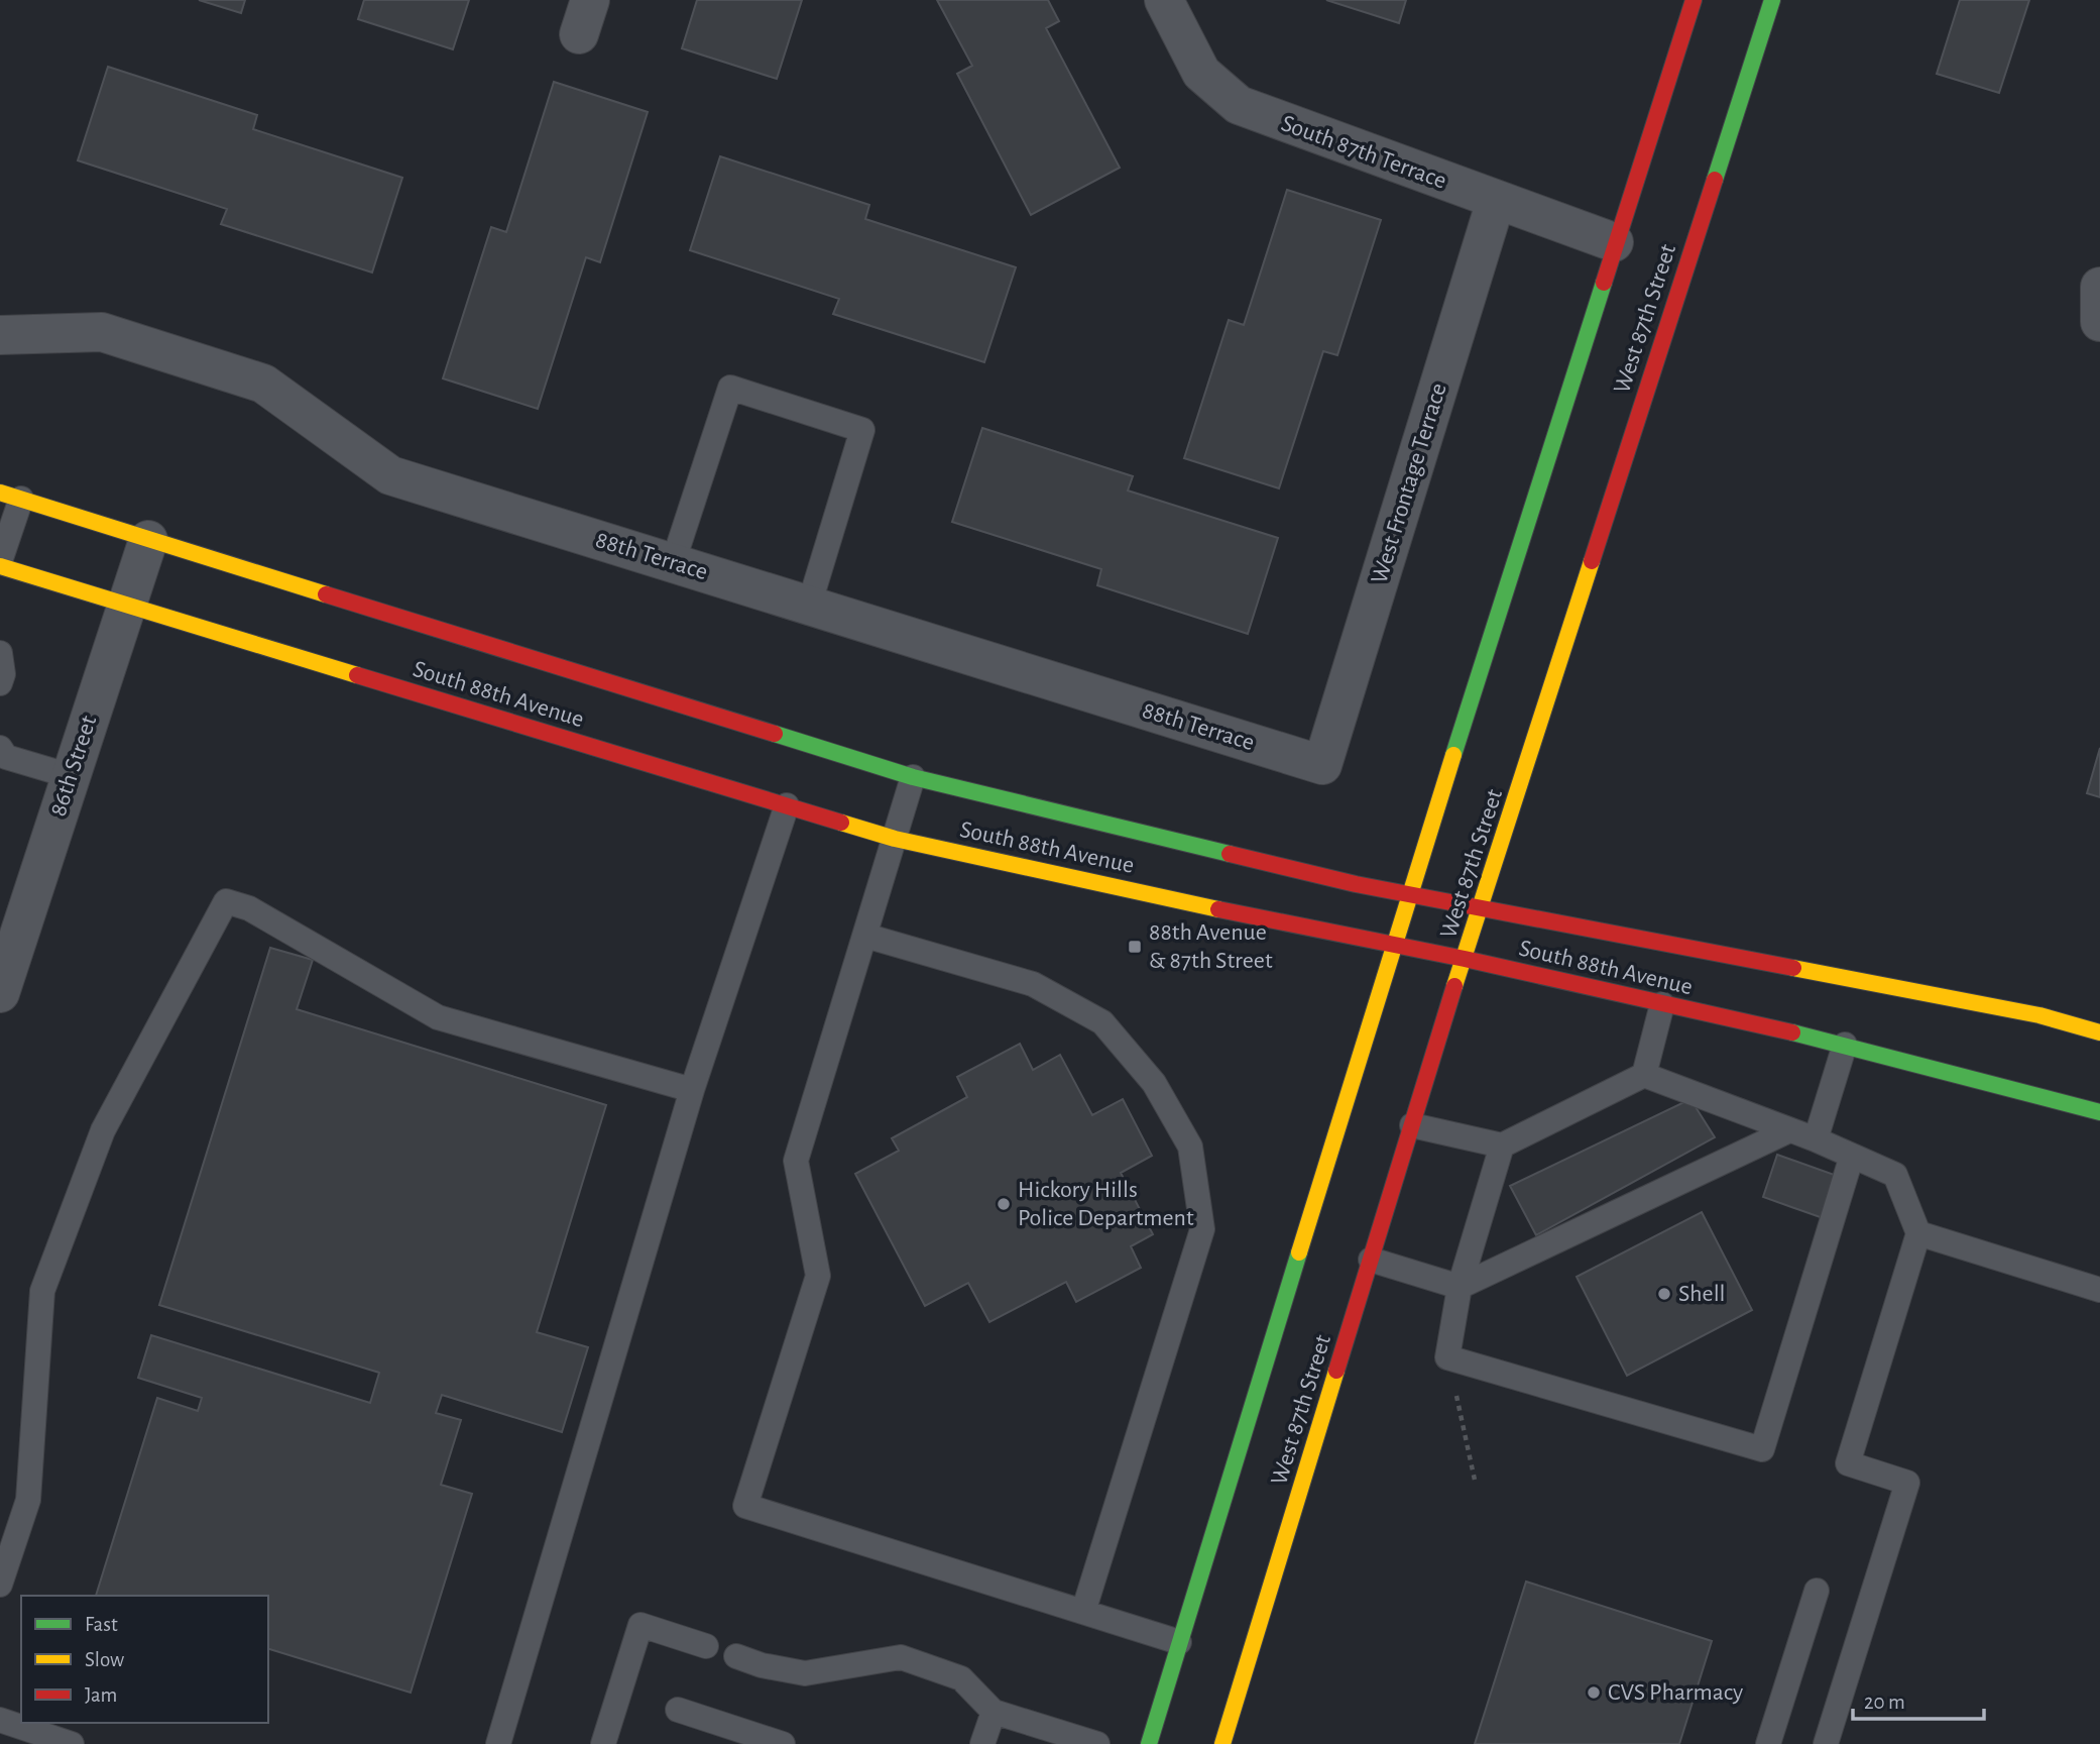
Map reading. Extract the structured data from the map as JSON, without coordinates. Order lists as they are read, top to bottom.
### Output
{
  "streets": {
    "street": [
      "South 87th Terrace",
      "West 87th Street",
      "West Frontage Terrace",
      "88th Terrace",
      "South 88th Avenue",
      "86th Street"
    ]
  },
  "crossings": [
    ["South 87th Terrace", "West 87th Street"],
    ["South 87th Terrace", "West Frontage Terrace"],
    ["West 87th Street", "South 88th Avenue"],
    ["West Frontage Terrace", "88th Terrace"],
    ["South 88th Avenue", "86th Street"]
  ],
  "places": {
    "transit": ["88th Avenue & 87th Street"],
    "other": ["Hickory Hills Police Department", "Shell", "CVS Pharmacy"]
  },
  "legend": ["Fast", "Slow", "Jam"],
  "scale_bar": "20 m"
}
